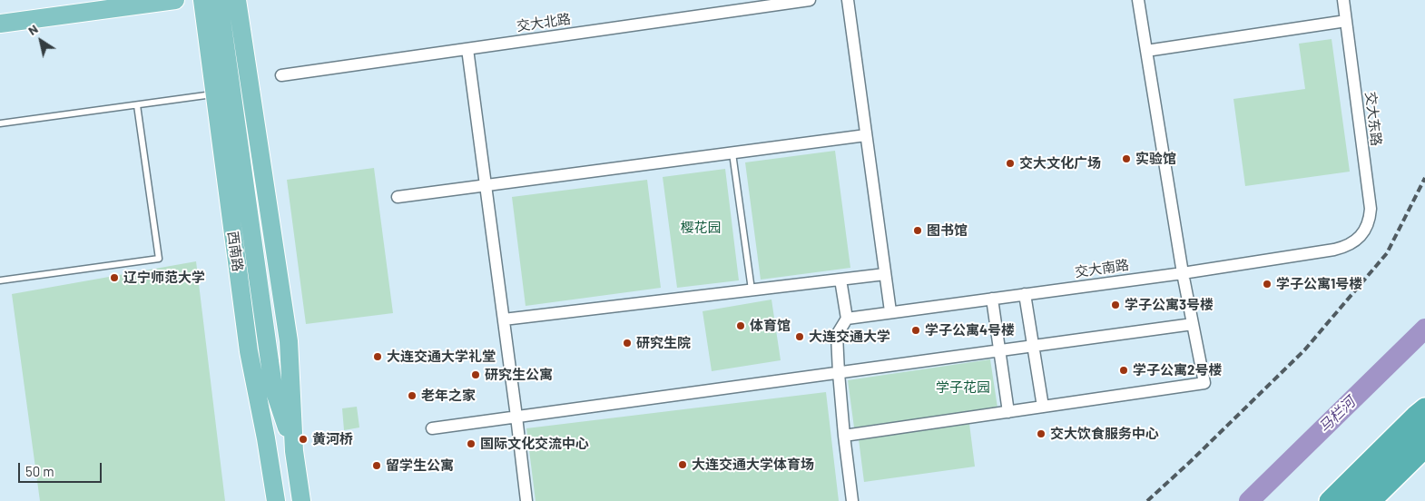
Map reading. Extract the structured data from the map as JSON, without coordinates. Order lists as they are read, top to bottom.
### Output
{
  "streets": {
    "main road": ["西南路"],
    "street": ["交大北路", "交大东路", "交大南路"]
  },
  "crossings": [
    ["交大东路", "交大南路"]
  ],
  "water": ["马栏河"],
  "parks": ["樱花园", "学子花园"],
  "places": [
    "实验馆",
    "交大文化广场",
    "图书馆",
    "辽宁师范大学",
    "学子公寓1号楼",
    "学子公寓3号楼",
    "体育馆",
    "学子公寓4号楼",
    "大连交通大学",
    "研究生院",
    "大连交通大学礼堂",
    "学子公寓2号楼",
    "研究生公寓",
    "老年之家",
    "交大饮食服务中心",
    "黄河桥",
    "国际文化交流中心",
    "大连交通大学体育场",
    "留学生公寓"
  ],
  "scale_bar": "50 m",
  "north": "top left"
}
